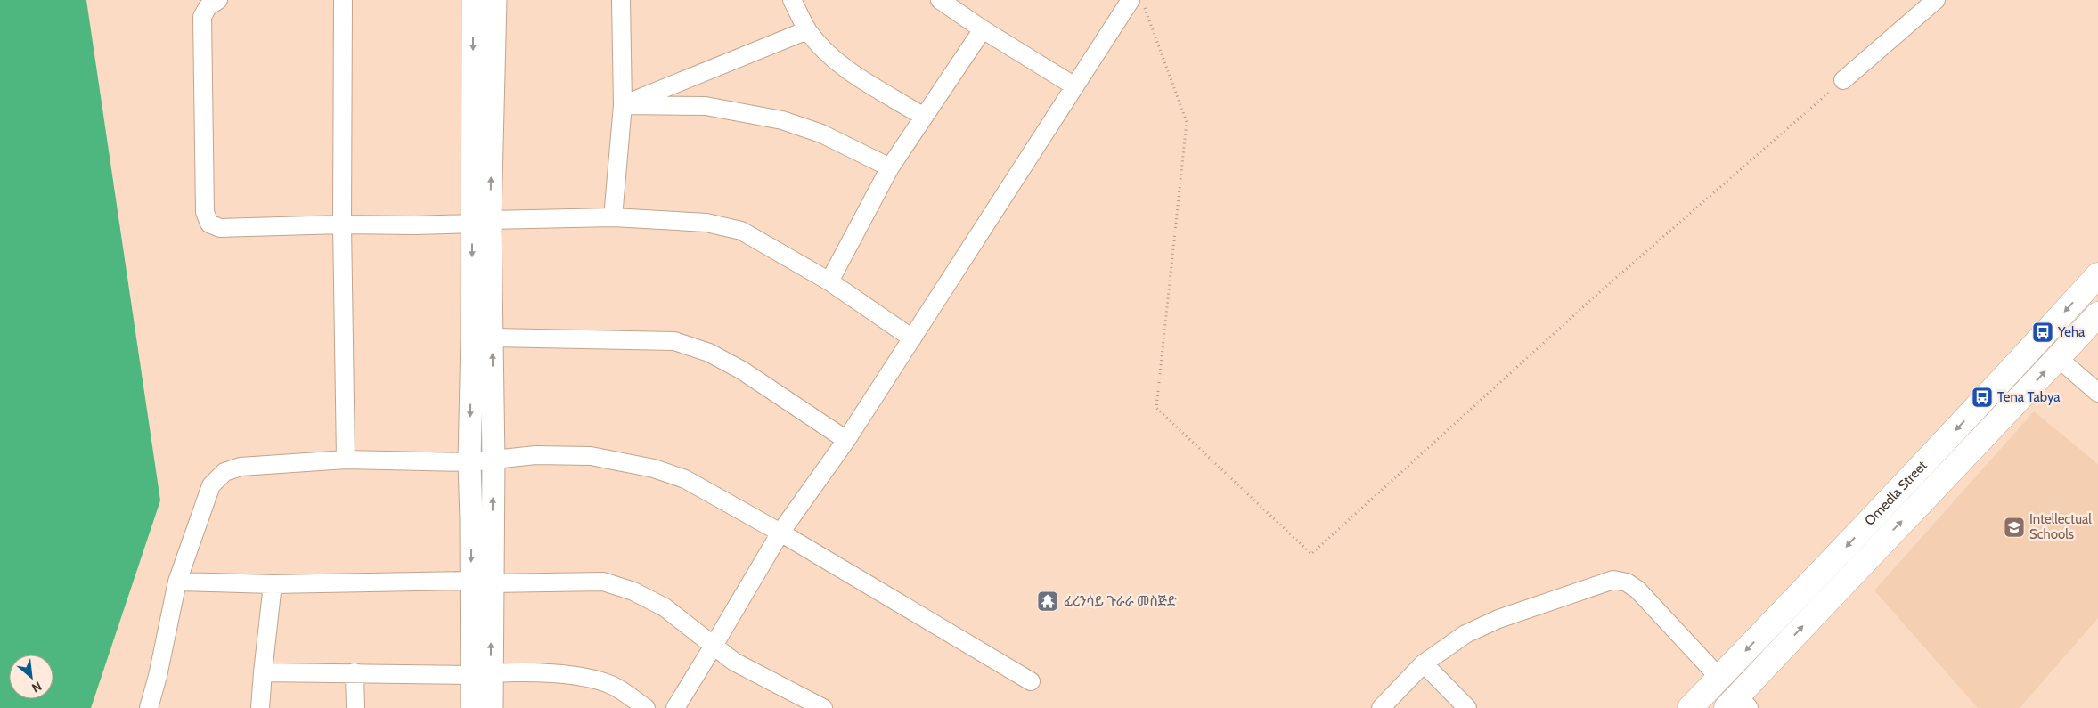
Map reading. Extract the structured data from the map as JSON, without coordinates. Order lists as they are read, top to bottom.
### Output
{
  "streets": {
    "main road": ["Omedla Street"]
  },
  "places": {
    "bus stop": ["Yeha", "Tena Tabya"],
    "school or university": ["Intellectual Schools"],
    "temple": ["ፈረንሳይ ጉራራ መስጅድ"]
  },
  "north": "bottom right"
}
